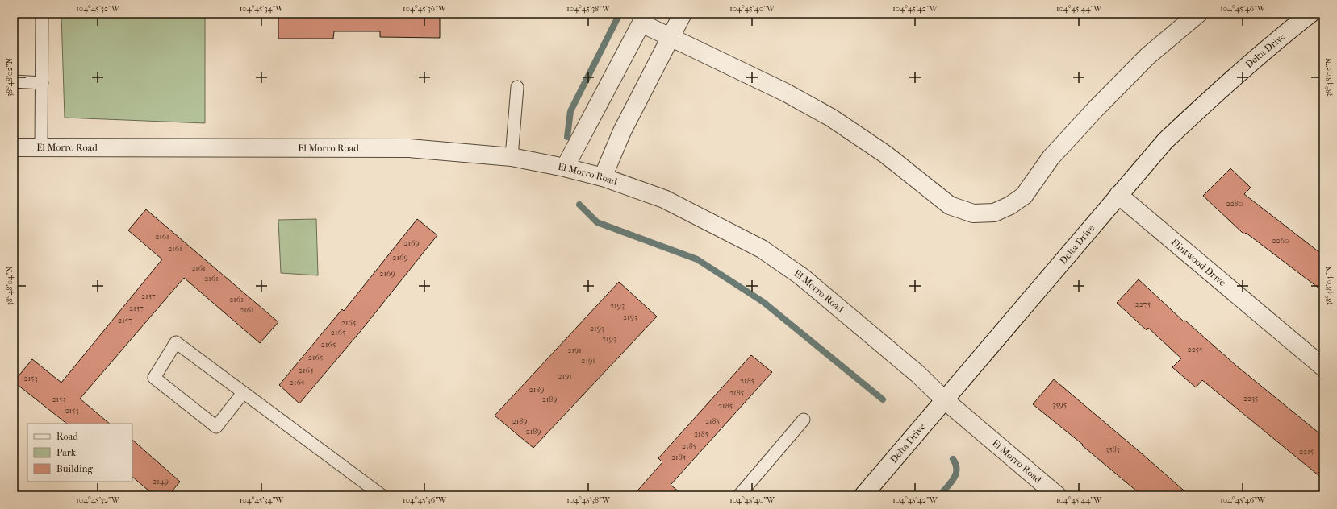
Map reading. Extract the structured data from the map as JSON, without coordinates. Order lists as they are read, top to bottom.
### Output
{
  "streets": {
    "street": ["Delta Drive", "El Morro Road", "Flintwood Drive"]
  },
  "crossings": [
    ["Delta Drive", "El Morro Road"],
    ["Delta Drive", "Flintwood Drive"]
  ],
  "house_numbers": [
    "2280",
    "2161",
    "2260",
    "2169",
    "2161",
    "2169",
    "2161",
    "2169",
    "2161",
    "2157",
    "2161",
    "2275",
    "2193",
    "2157",
    "2161",
    "2193",
    "2157",
    "2165",
    "2193",
    "2165",
    "2193",
    "2165",
    "2255",
    "2191",
    "2165",
    "2191",
    "2165",
    "2191",
    "2153",
    "2185",
    "2165",
    "2189",
    "2185",
    "2235",
    "2153",
    "2189",
    "3595",
    "2185",
    "2153",
    "2189",
    "2185",
    "2189",
    "2185",
    "2185",
    "3583",
    "2215",
    "2185",
    "2149"
  ],
  "legend": ["Road", "Park", "Building"],
  "coordinates": [
    "104°45'32\"W",
    "104°45'34\"W",
    "104°45'36\"W",
    "104°45'38\"W",
    "104°45'40\"W",
    "104°45'42\"W",
    "104°45'44\"W",
    "104°45'46\"W",
    "38°48'02\"N",
    "38°48'04\"N"
  ]
}
